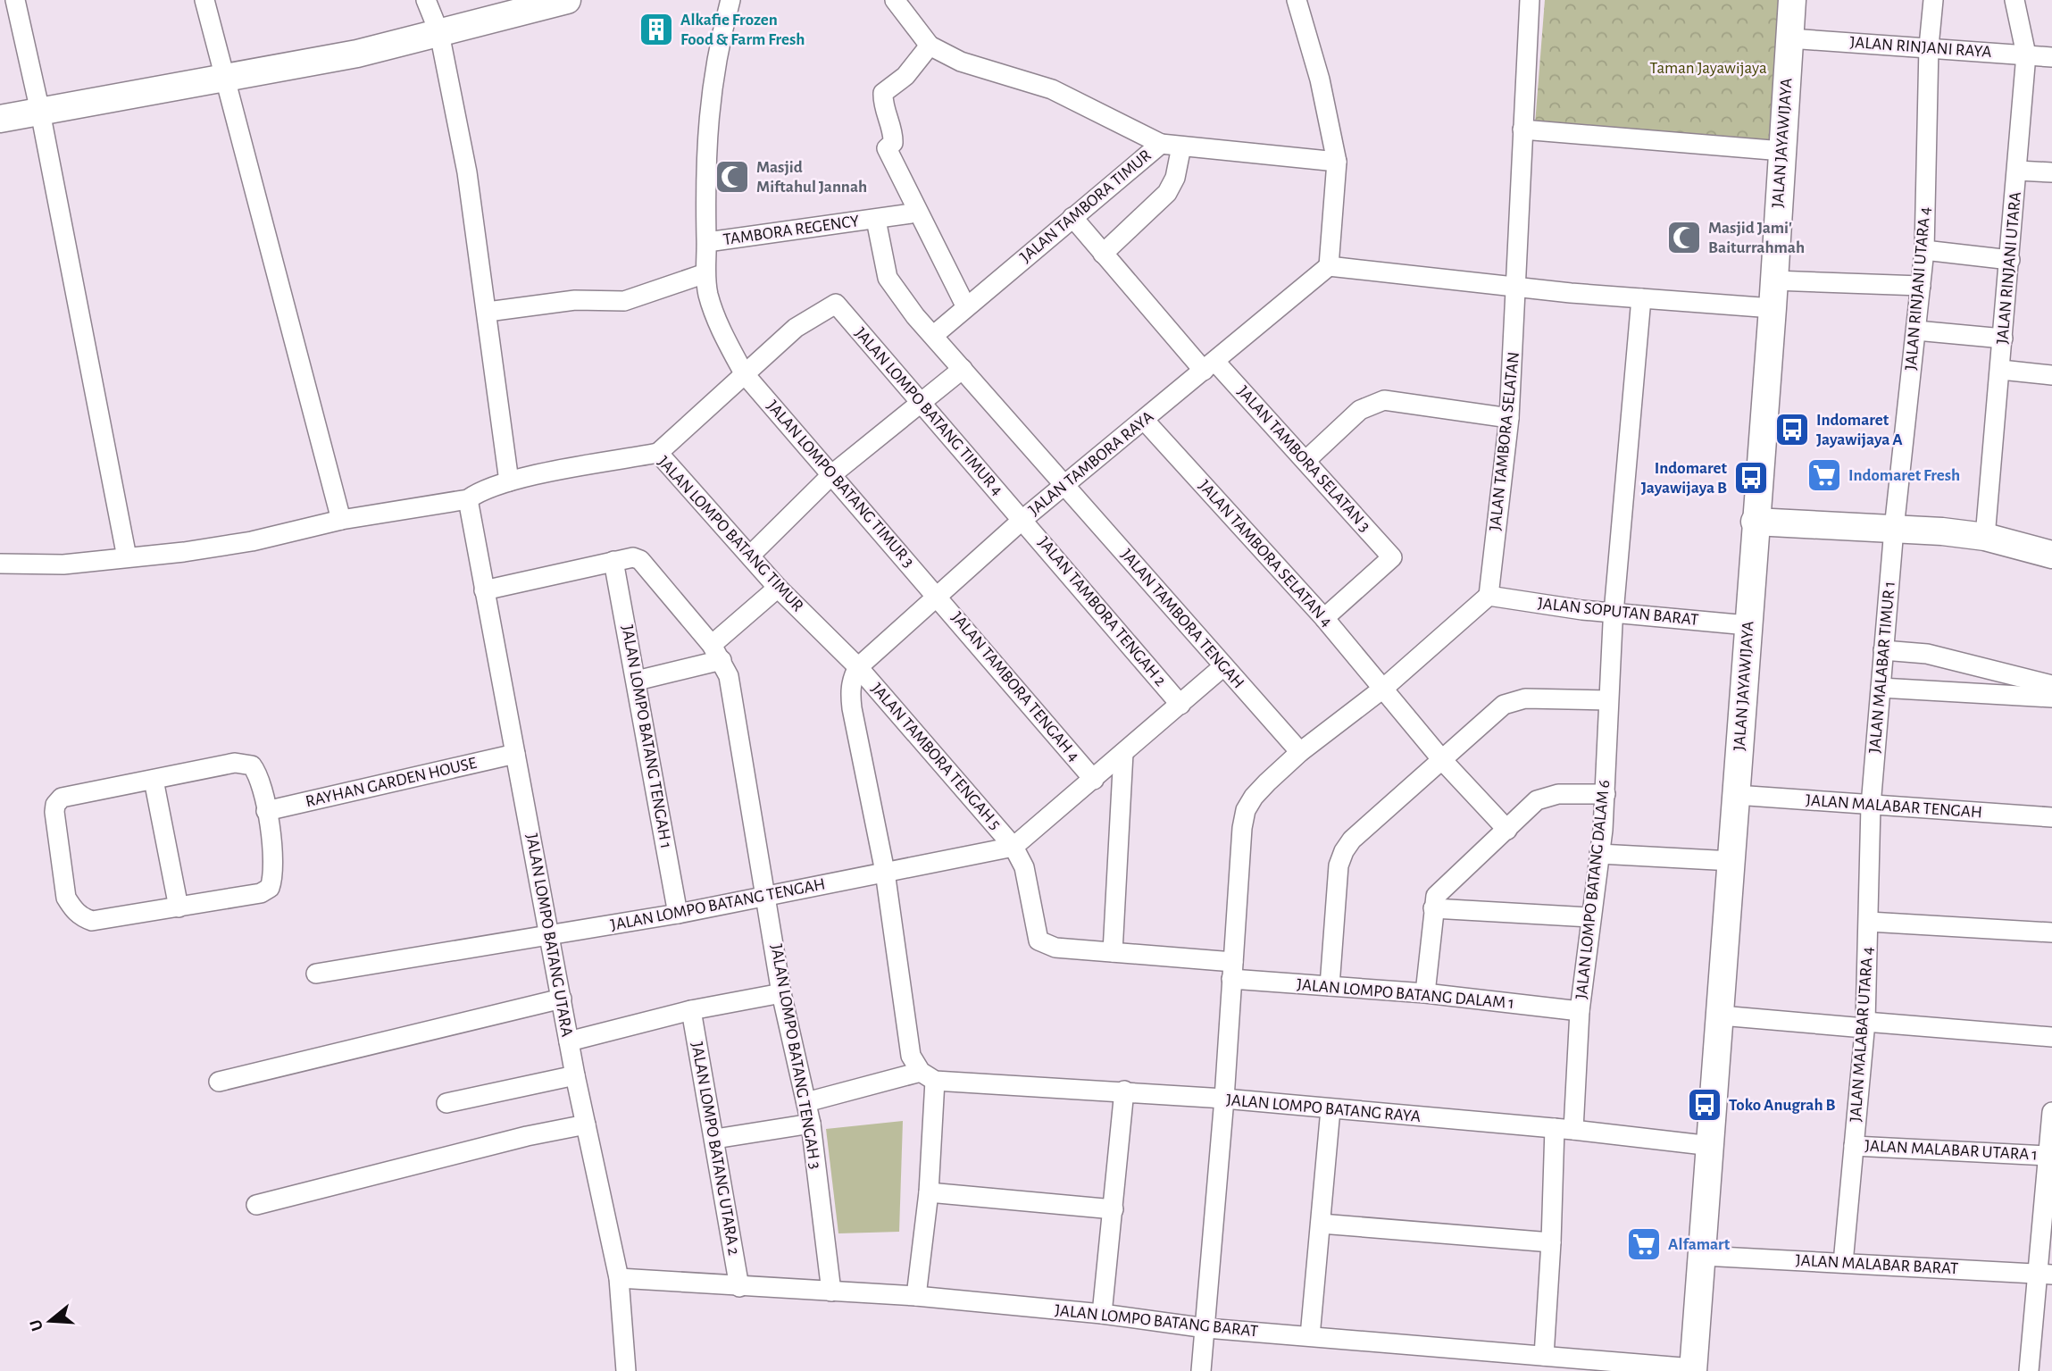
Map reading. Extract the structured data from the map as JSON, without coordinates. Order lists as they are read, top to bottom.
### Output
{
  "streets": {
    "main road": ["JALAN JAYAWIJAYA"],
    "street": [
      "JALAN RINJANI RAYA",
      "JALAN TAMBORA TIMUR",
      "TAMBORA REGENCY",
      "JALAN RINJANI UTARA",
      "JALAN RINJANI UTARA 4",
      "JALAN LOMPO BATANG TIMUR 4",
      "JALAN TAMBORA SELATAN",
      "JALAN TAMBORA SELATAN 3",
      "JALAN TAMBORA RAYA",
      "JALAN LOMPO BATANG TIMUR 3",
      "JALAN LOMPO BATANG TIMUR",
      "JALAN TAMBORA SELATAN 4",
      "JALAN TAMBORA TENGAH 2",
      "JALAN SOPUTAN BARAT",
      "JALAN TAMBORA TENGAH",
      "JALAN MALABAR TIMUR 1",
      "JALAN TAMBORA TENGAH 4",
      "JALAN LOMPO BATANG TENGAH 1",
      "JALAN TAMBORA TENGAH 5",
      "RAYHAN GARDEN HOUSE",
      "JALAN MALABAR TENGAH",
      "JALAN LOMPO BATANG DALAM 6",
      "JALAN LOMPO BATANG TENGAH",
      "JALAN LOMPO BATANG UTARA",
      "JALAN LOMPO BATANG DALAM 1",
      "JALAN MALABAR UTARA 4",
      "JALAN LOMPO BATANG TENGAH 3",
      "JALAN LOMPO BATANG RAYA",
      "JALAN LOMPO BATANG UTARA 2",
      "JALAN MALABAR UTARA 1",
      "JALAN MALABAR BARAT",
      "JALAN LOMPO BATANG BARAT"
    ]
  },
  "crossings": [
    ["JALAN RINJANI RAYA", "JALAN JAYAWIJAYA"],
    ["JALAN RINJANI RAYA", "JALAN RINJANI UTARA"],
    ["JALAN RINJANI RAYA", "JALAN RINJANI UTARA 4"],
    ["JALAN JAYAWIJAYA", "JALAN SOPUTAN BARAT"],
    ["JALAN JAYAWIJAYA", "JALAN MALABAR TENGAH"],
    ["JALAN JAYAWIJAYA", "JALAN LOMPO BATANG RAYA"],
    ["JALAN JAYAWIJAYA", "JALAN MALABAR BARAT"],
    ["JALAN JAYAWIJAYA", "JALAN LOMPO BATANG BARAT"],
    ["JALAN TAMBORA TIMUR", "TAMBORA REGENCY"],
    ["JALAN TAMBORA TIMUR", "JALAN TAMBORA SELATAN 3"],
    ["TAMBORA REGENCY", "JALAN LOMPO BATANG TIMUR 3"],
    ["TAMBORA REGENCY", "JALAN TAMBORA TENGAH"],
    ["JALAN RINJANI UTARA 4", "JALAN MALABAR TIMUR 1"],
    ["JALAN LOMPO BATANG TIMUR 4", "JALAN TAMBORA RAYA"],
    ["JALAN LOMPO BATANG TIMUR 4", "JALAN LOMPO BATANG TIMUR 3"],
    ["JALAN LOMPO BATANG TIMUR 4", "JALAN TAMBORA TENGAH 2"],
    ["JALAN TAMBORA SELATAN", "JALAN SOPUTAN BARAT"],
    ["JALAN TAMBORA SELATAN 3", "JALAN TAMBORA RAYA"],
    ["JALAN TAMBORA SELATAN 3", "JALAN TAMBORA SELATAN 4"],
    ["JALAN TAMBORA RAYA", "JALAN LOMPO BATANG TIMUR 3"],
    ["JALAN TAMBORA RAYA", "JALAN LOMPO BATANG TIMUR"],
    ["JALAN TAMBORA RAYA", "JALAN TAMBORA SELATAN 4"],
    ["JALAN TAMBORA RAYA", "JALAN TAMBORA TENGAH 2"],
    ["JALAN TAMBORA RAYA", "JALAN TAMBORA TENGAH"],
    ["JALAN TAMBORA RAYA", "JALAN TAMBORA TENGAH 4"],
    ["JALAN TAMBORA RAYA", "JALAN TAMBORA TENGAH 5"],
    ["JALAN LOMPO BATANG TIMUR 3", "JALAN TAMBORA TENGAH 4"],
    ["JALAN LOMPO BATANG TIMUR", "JALAN TAMBORA TENGAH 5"],
    ["JALAN LOMPO BATANG TIMUR", "JALAN LOMPO BATANG UTARA"],
    ["JALAN SOPUTAN BARAT", "JALAN LOMPO BATANG DALAM 6"],
    ["JALAN MALABAR TIMUR 1", "JALAN MALABAR TENGAH"],
    ["JALAN MALABAR TIMUR 1", "JALAN MALABAR UTARA 4"],
    ["JALAN LOMPO BATANG TENGAH 1", "JALAN LOMPO BATANG TENGAH"],
    ["JALAN TAMBORA TENGAH 5", "JALAN LOMPO BATANG TENGAH"],
    ["JALAN TAMBORA TENGAH 5", "JALAN LOMPO BATANG DALAM 1"],
    ["RAYHAN GARDEN HOUSE", "JALAN LOMPO BATANG UTARA"],
    ["JALAN MALABAR TENGAH", "JALAN MALABAR UTARA 4"],
    ["JALAN LOMPO BATANG DALAM 6", "JALAN LOMPO BATANG DALAM 1"],
    ["JALAN LOMPO BATANG DALAM 6", "JALAN LOMPO BATANG RAYA"],
    ["JALAN LOMPO BATANG DALAM 6", "JALAN LOMPO BATANG BARAT"],
    ["JALAN LOMPO BATANG TENGAH", "JALAN LOMPO BATANG UTARA"],
    ["JALAN LOMPO BATANG TENGAH", "JALAN LOMPO BATANG TENGAH 3"],
    ["JALAN LOMPO BATANG UTARA", "JALAN LOMPO BATANG BARAT"],
    ["JALAN MALABAR UTARA 4", "JALAN MALABAR UTARA 1"],
    ["JALAN MALABAR UTARA 4", "JALAN MALABAR BARAT"],
    ["JALAN LOMPO BATANG TENGAH 3", "JALAN LOMPO BATANG RAYA"],
    ["JALAN LOMPO BATANG TENGAH 3", "JALAN LOMPO BATANG BARAT"],
    ["JALAN LOMPO BATANG UTARA 2", "JALAN LOMPO BATANG BARAT"]
  ],
  "parks": ["Taman Jayawijaya"],
  "places": {
    "building": ["Alkafie Frozen Food & Farm Fresh"],
    "mosque": ["Masjid Miftahul Jannah", "Masjid Jami' Baiturrahmah"],
    "bus stop": ["Indomaret Jayawijaya A", "Indomaret Jayawijaya B", "Toko Anugrah B"],
    "supermarket": ["Indomaret Fresh", "Alfamart"]
  },
  "north": "left"
}
